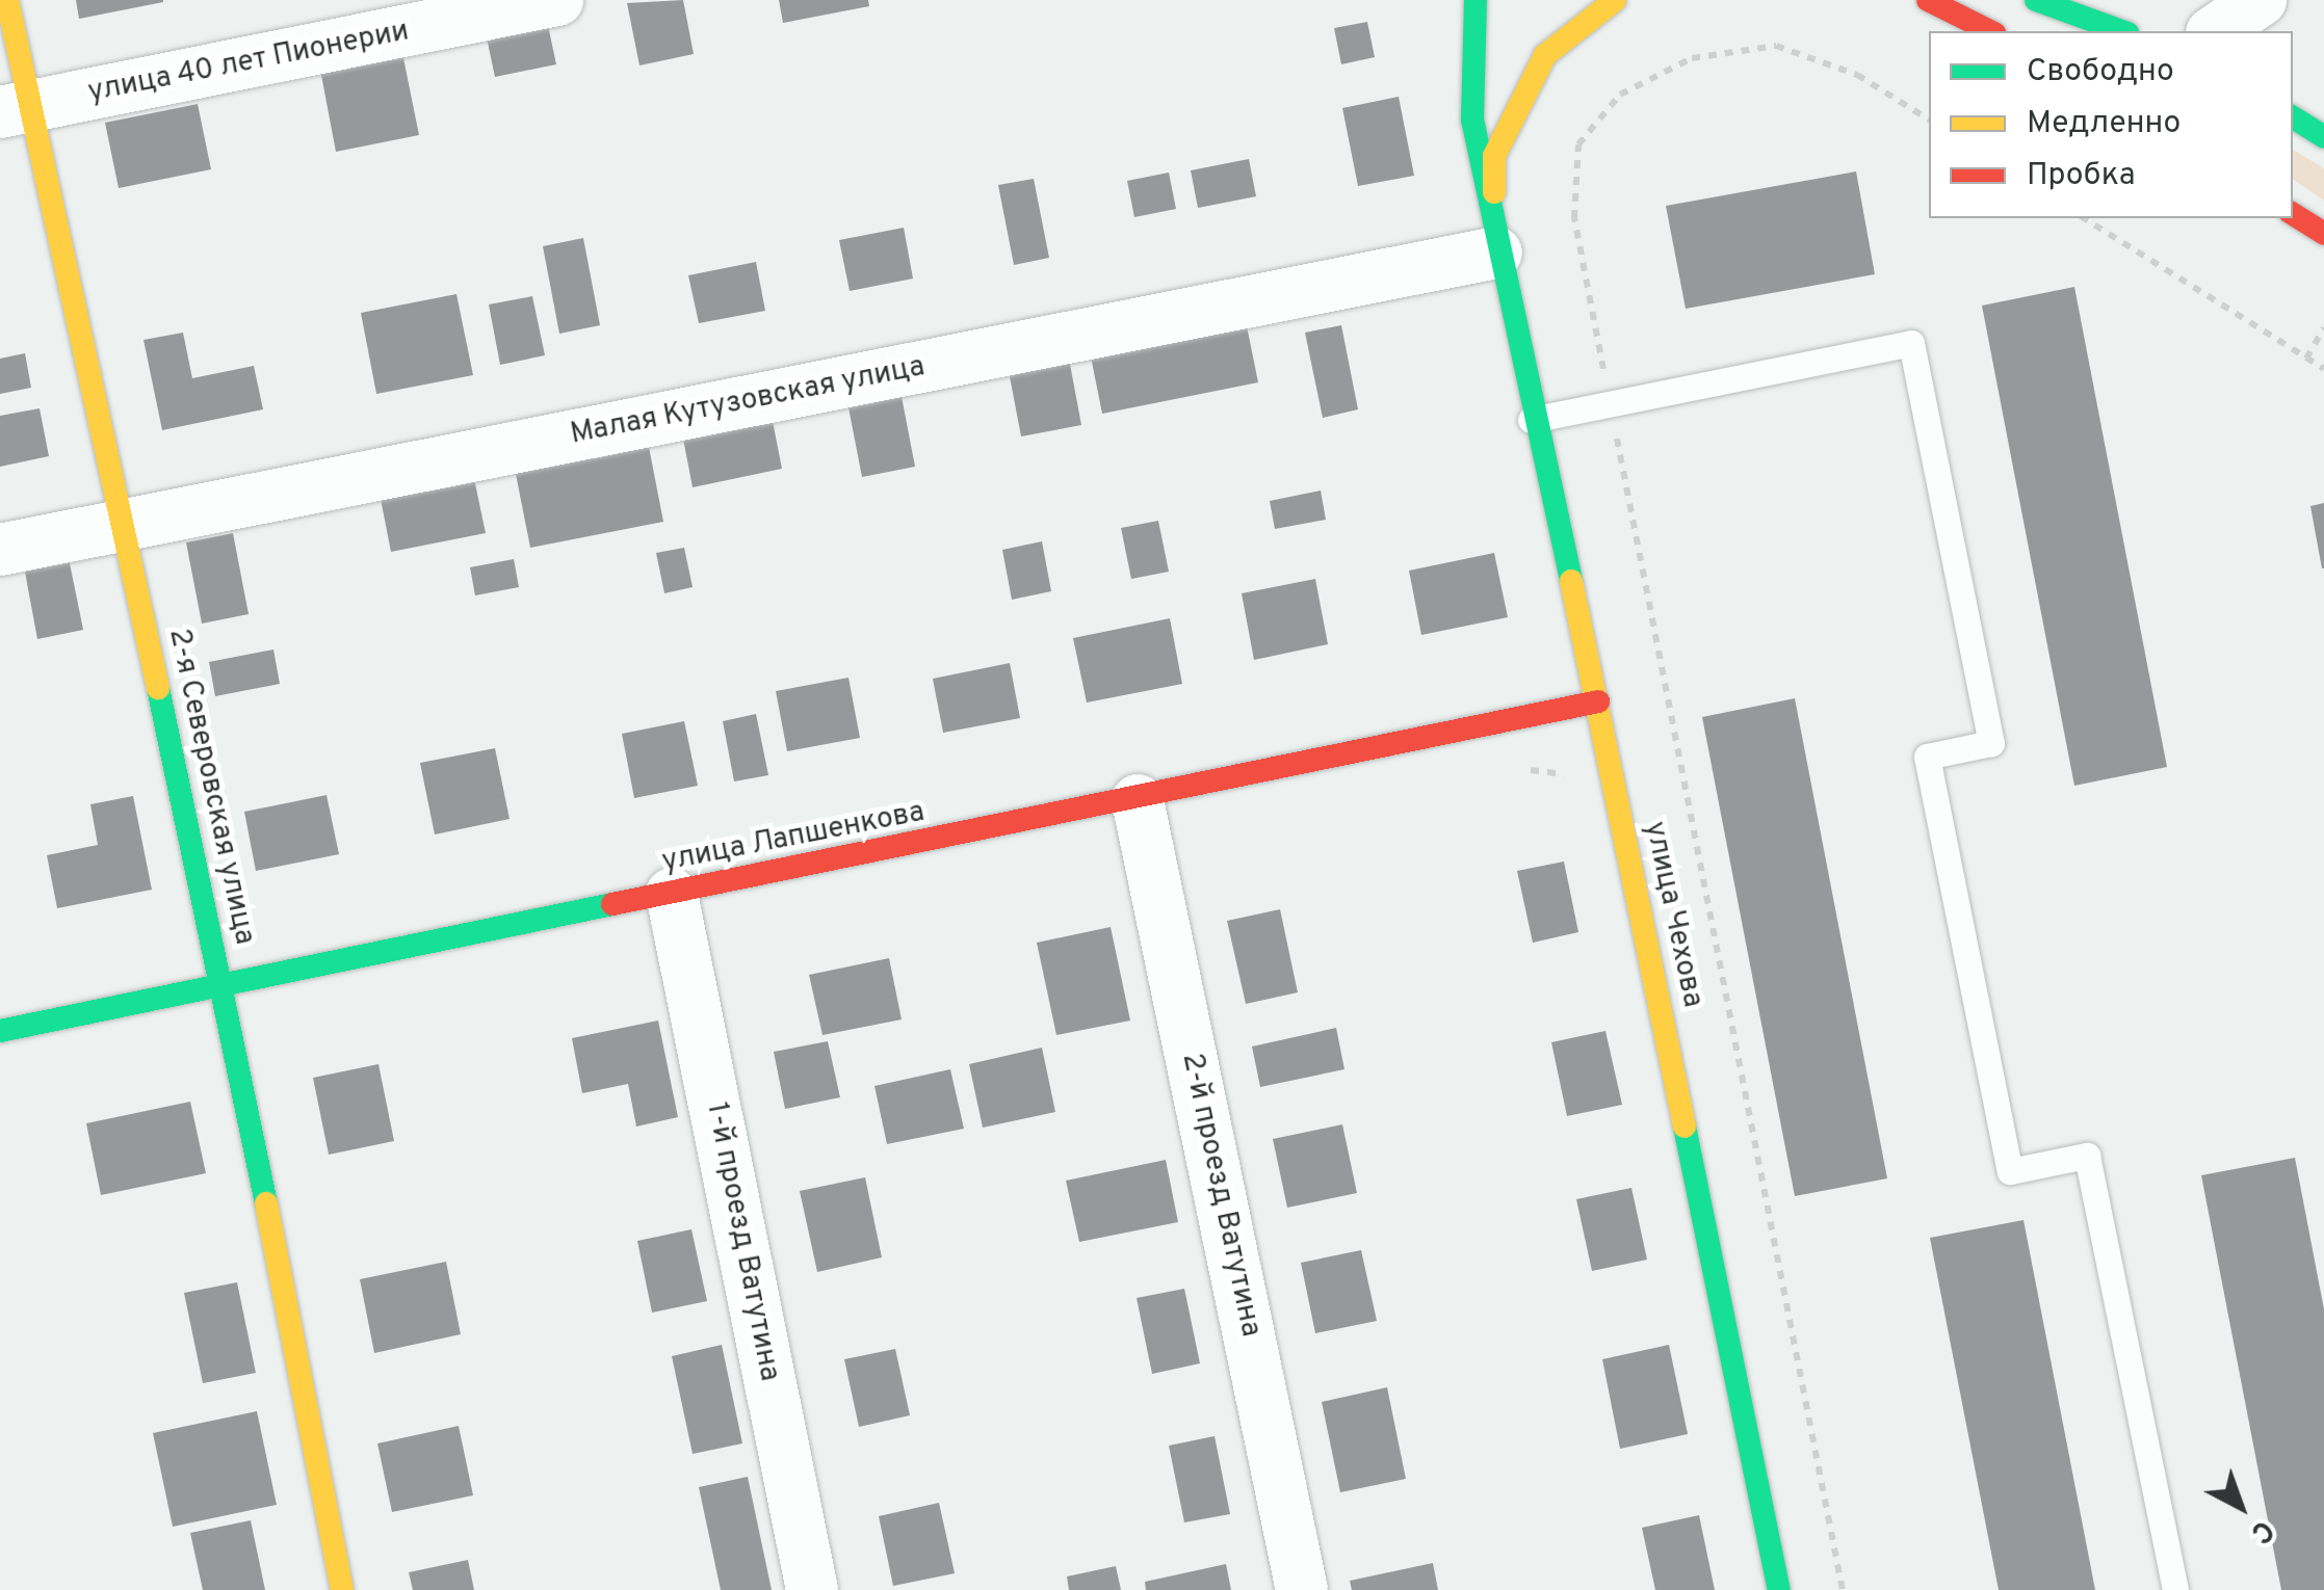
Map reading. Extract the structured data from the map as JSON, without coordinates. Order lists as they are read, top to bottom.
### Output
{
  "streets": {
    "street": [
      "улица 40 лет Пионерии",
      "Малая Кутузовская улица",
      "2-я Северовская улица",
      "улица Лапшенкова",
      "улица Чехова",
      "2-й проезд Ватутина",
      "1-й проезд Ватутина"
    ]
  },
  "crossings": [
    ["улица 40 лет Пионерии", "2-я Северовская улица"],
    ["Малая Кутузовская улица", "2-я Северовская улица"],
    ["Малая Кутузовская улица", "улица Чехова"],
    ["2-я Северовская улица", "улица Лапшенкова"],
    ["улица Лапшенкова", "улица Чехова"],
    ["улица Лапшенкова", "2-й проезд Ватутина"],
    ["улица Лапшенкова", "1-й проезд Ватутина"]
  ],
  "legend": ["Свободно", "Медленно", "Пробка"],
  "north": "bottom right"
}
